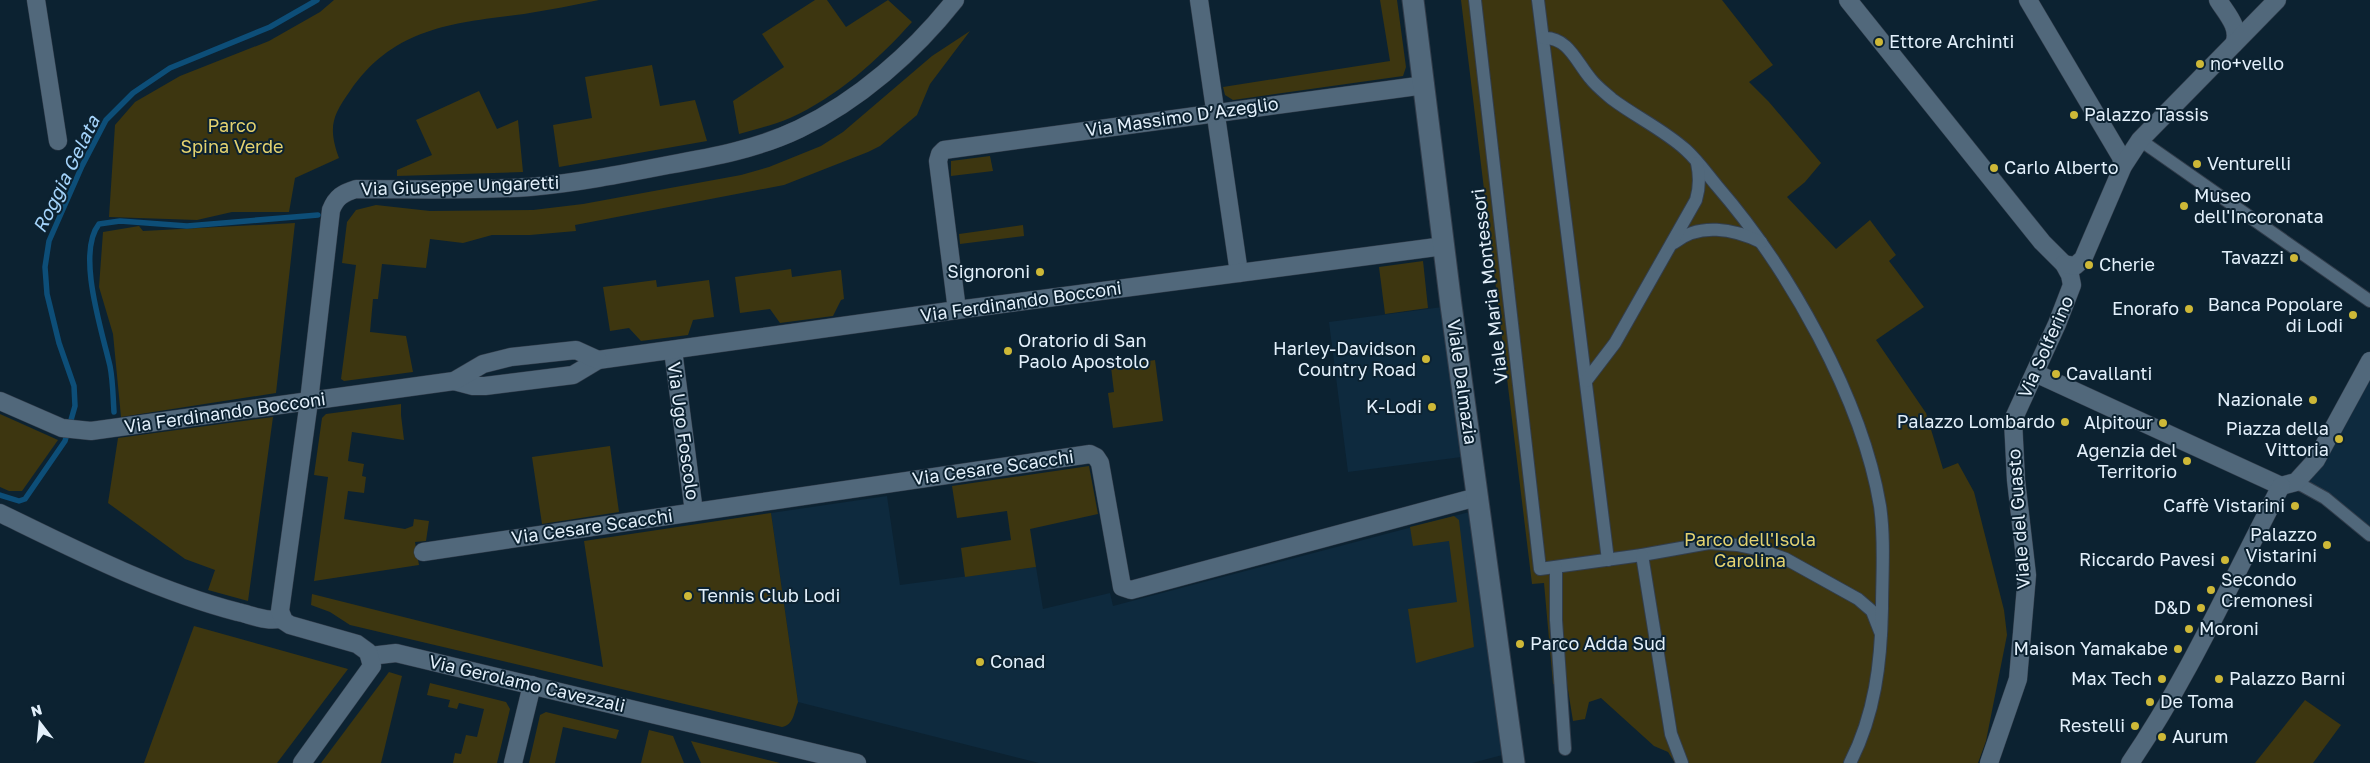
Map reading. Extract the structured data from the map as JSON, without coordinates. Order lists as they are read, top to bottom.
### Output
{
  "streets": {
    "street": [
      "Via Massimo D’Azeglio",
      "Via Giuseppe Ungaretti",
      "Viale Maria Montessori",
      "Via Ferdinando Bocconi",
      "Via Solferino",
      "Viale Dalmazia",
      "Via Ugo Foscolo",
      "Via Cesare Scacchi",
      "Viale del Guasto",
      "Via Gerolamo Cavezzali"
    ]
  },
  "crossings": [
    ["Via Massimo D’Azeglio", "Via Ferdinando Bocconi"],
    ["Via Massimo D’Azeglio", "Viale Dalmazia"],
    ["Via Giuseppe Ungaretti", "Via Ferdinando Bocconi"],
    ["Via Ferdinando Bocconi", "Viale Dalmazia"],
    ["Via Ferdinando Bocconi", "Via Ugo Foscolo"],
    ["Via Solferino", "Viale del Guasto"],
    ["Viale Dalmazia", "Via Cesare Scacchi"],
    ["Via Ugo Foscolo", "Via Cesare Scacchi"]
  ],
  "water": ["Roggia Gelata"],
  "parks": ["Parco Spina Verde", "Parco dell'Isola Carolina"],
  "places": [
    "Ettore Archinti",
    "no+vello",
    "Palazzo Tassis",
    "Venturelli",
    "Carlo Alberto",
    "Museo dell'Incoronata",
    "Tavazzi",
    "Cherie",
    "Signoroni",
    "Enorafo",
    "Banca Popolare di Lodi",
    "Oratorio di San Paolo Apostolo",
    "Harley-Davidson Country Road",
    "Cavallanti",
    "Nazionale",
    "K-Lodi",
    "Palazzo Lombardo",
    "Alpitour",
    "Piazza della Vittoria",
    "Agenzia del Territorio",
    "Caffè Vistarini",
    "Palazzo Vistarini",
    "Riccardo Pavesi",
    "Secondo Cremonesi",
    "Tennis Club Lodi",
    "D&D",
    "Moroni",
    "Parco Adda Sud",
    "Maison Yamakabe",
    "Conad",
    "Max Tech",
    "Palazzo Barni",
    "De Toma",
    "Restelli",
    "Aurum"
  ],
  "north": "top"
}
